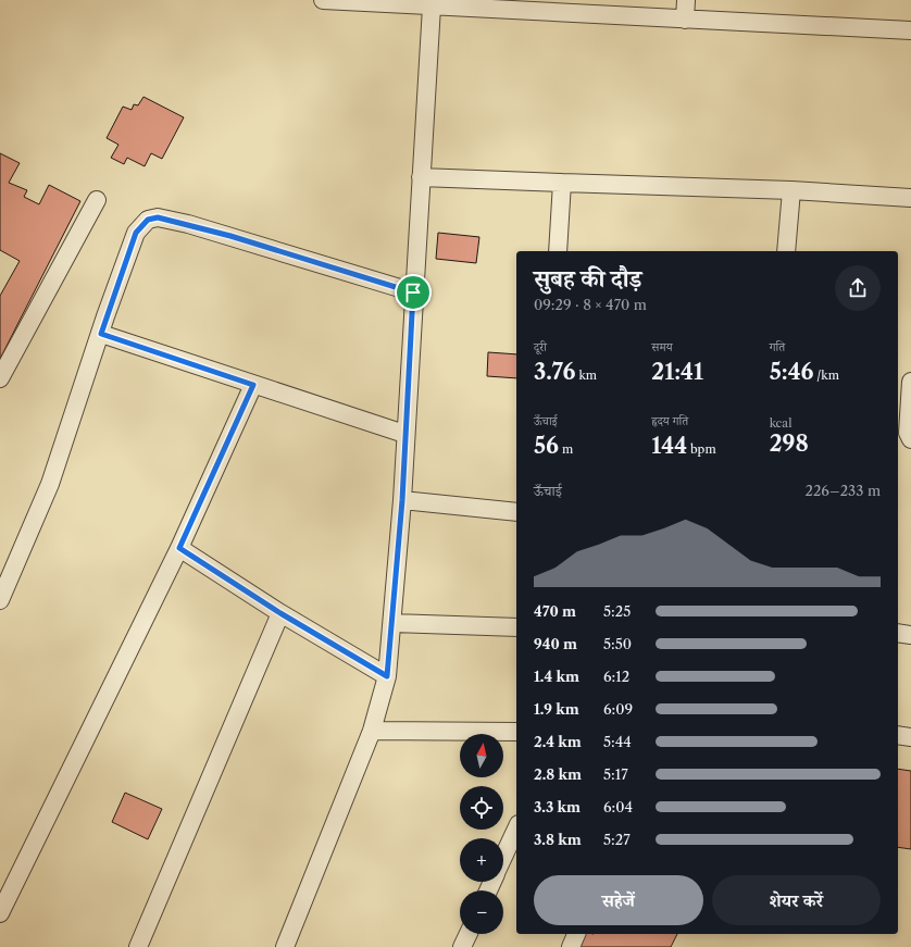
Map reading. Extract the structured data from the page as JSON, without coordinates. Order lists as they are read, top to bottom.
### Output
{
  "north": "top",
  "page": {
    "heading": ["सुबह की दौड़", "09:29 · 8 × 470 m"],
    "stats": [
      ["दूरी", "3.76 km"],
      ["समय", "21:41"],
      ["गति", "5:46 /km"],
      ["ऊँचाई", "56 m"],
      ["हृदय गति", "144 bpm"],
      ["kcal", "298"]
    ],
    "chart": ["ऊँचाई", "226–233 m"],
    "list": [
      {
        "name": "470 m",
        "note": "5:25"
      },
      {
        "name": "940 m",
        "note": "5:50"
      },
      {
        "name": "1.4 km",
        "note": "6:12"
      },
      {
        "name": "1.9 km",
        "note": "6:09"
      },
      {
        "name": "2.4 km",
        "note": "5:44"
      },
      {
        "name": "2.8 km",
        "note": "5:17"
      },
      {
        "name": "3.3 km",
        "note": "6:04"
      },
      {
        "name": "3.8 km",
        "note": "5:27"
      }
    ],
    "map_buttons": ["+", "−"],
    "buttons": ["सहेजें", "शेयर करें"]
  }
}
